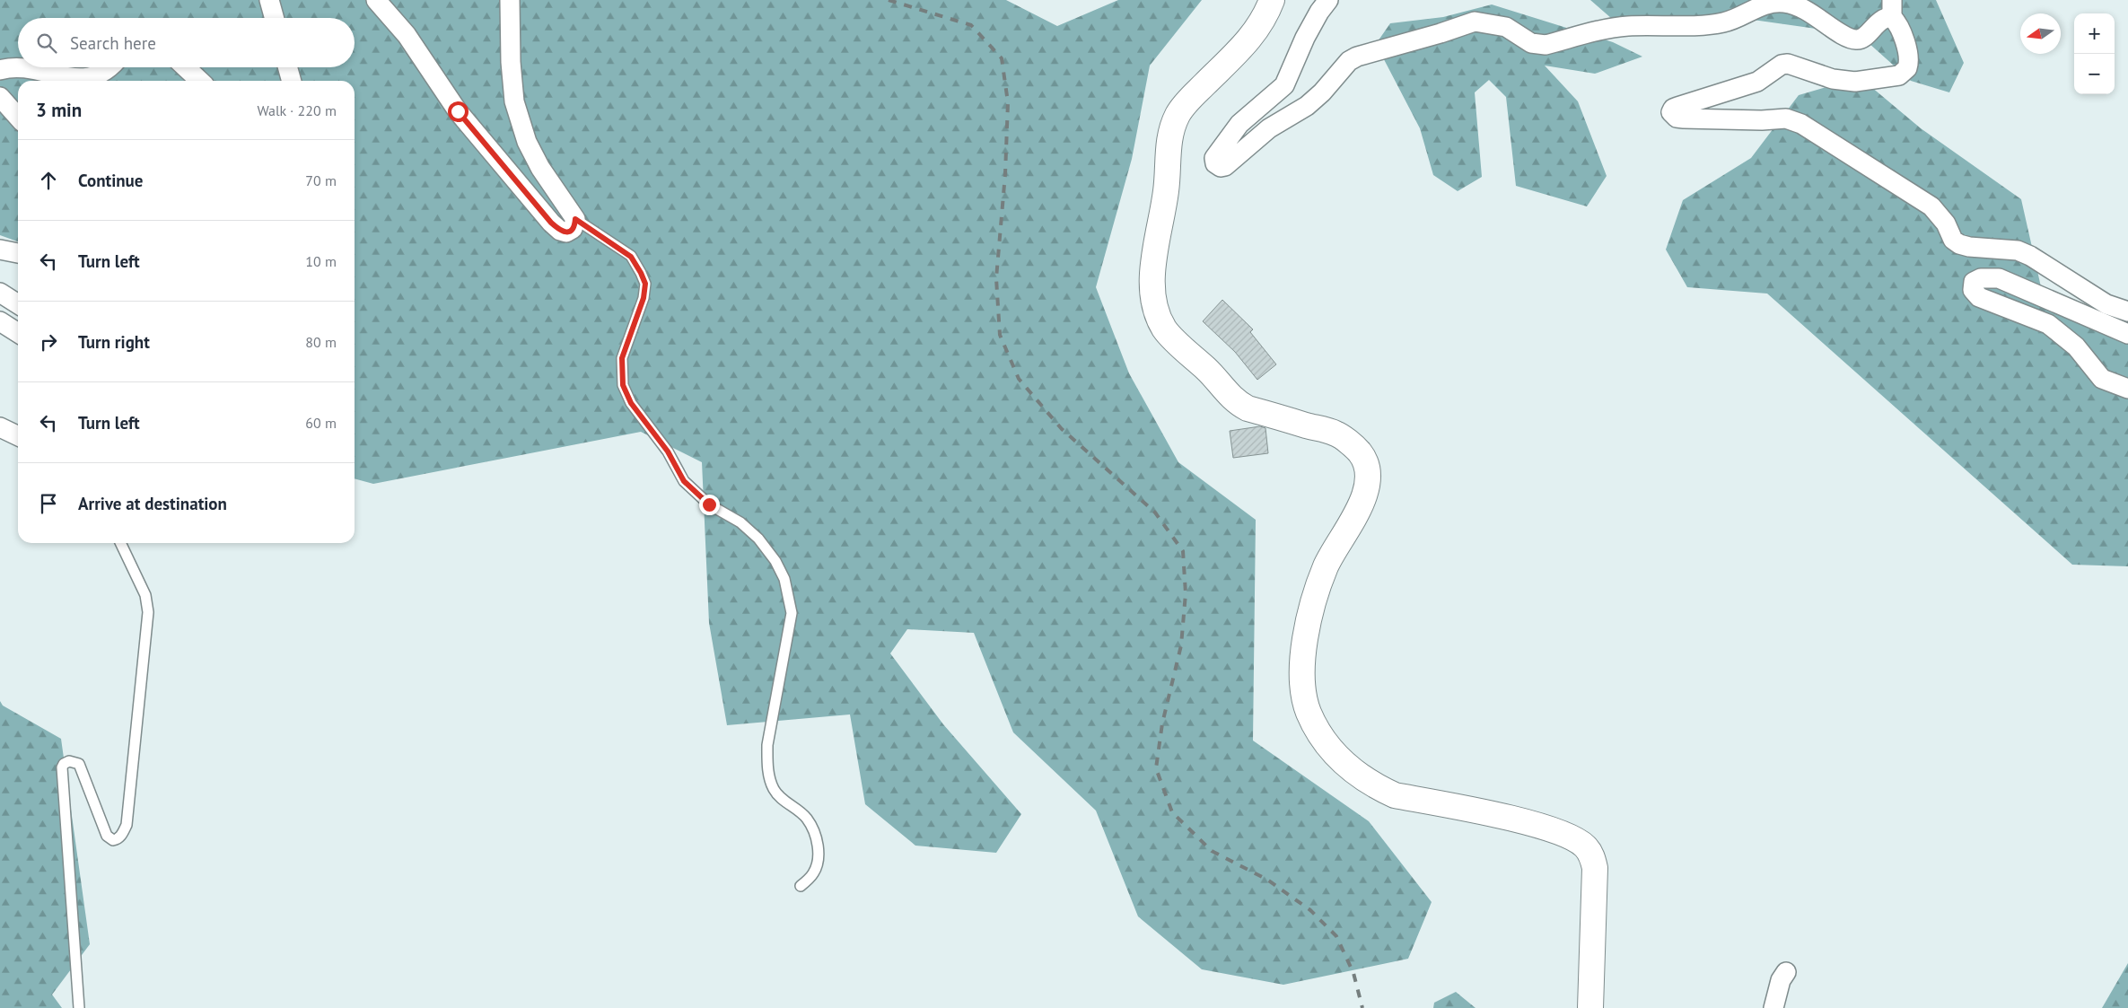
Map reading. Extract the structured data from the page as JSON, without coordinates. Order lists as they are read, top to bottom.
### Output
{
  "north": "left",
  "page": {
    "map_buttons": ["+", "−"],
    "search": "Search here",
    "heading": ["3 min", "Walk · 220 m"],
    "list": [
      ["Continue", "70 m"],
      ["Turn left", "10 m"],
      ["Turn right", "80 m"],
      ["Turn left", "60 m"],
      "Arrive at destination"
    ]
  }
}
